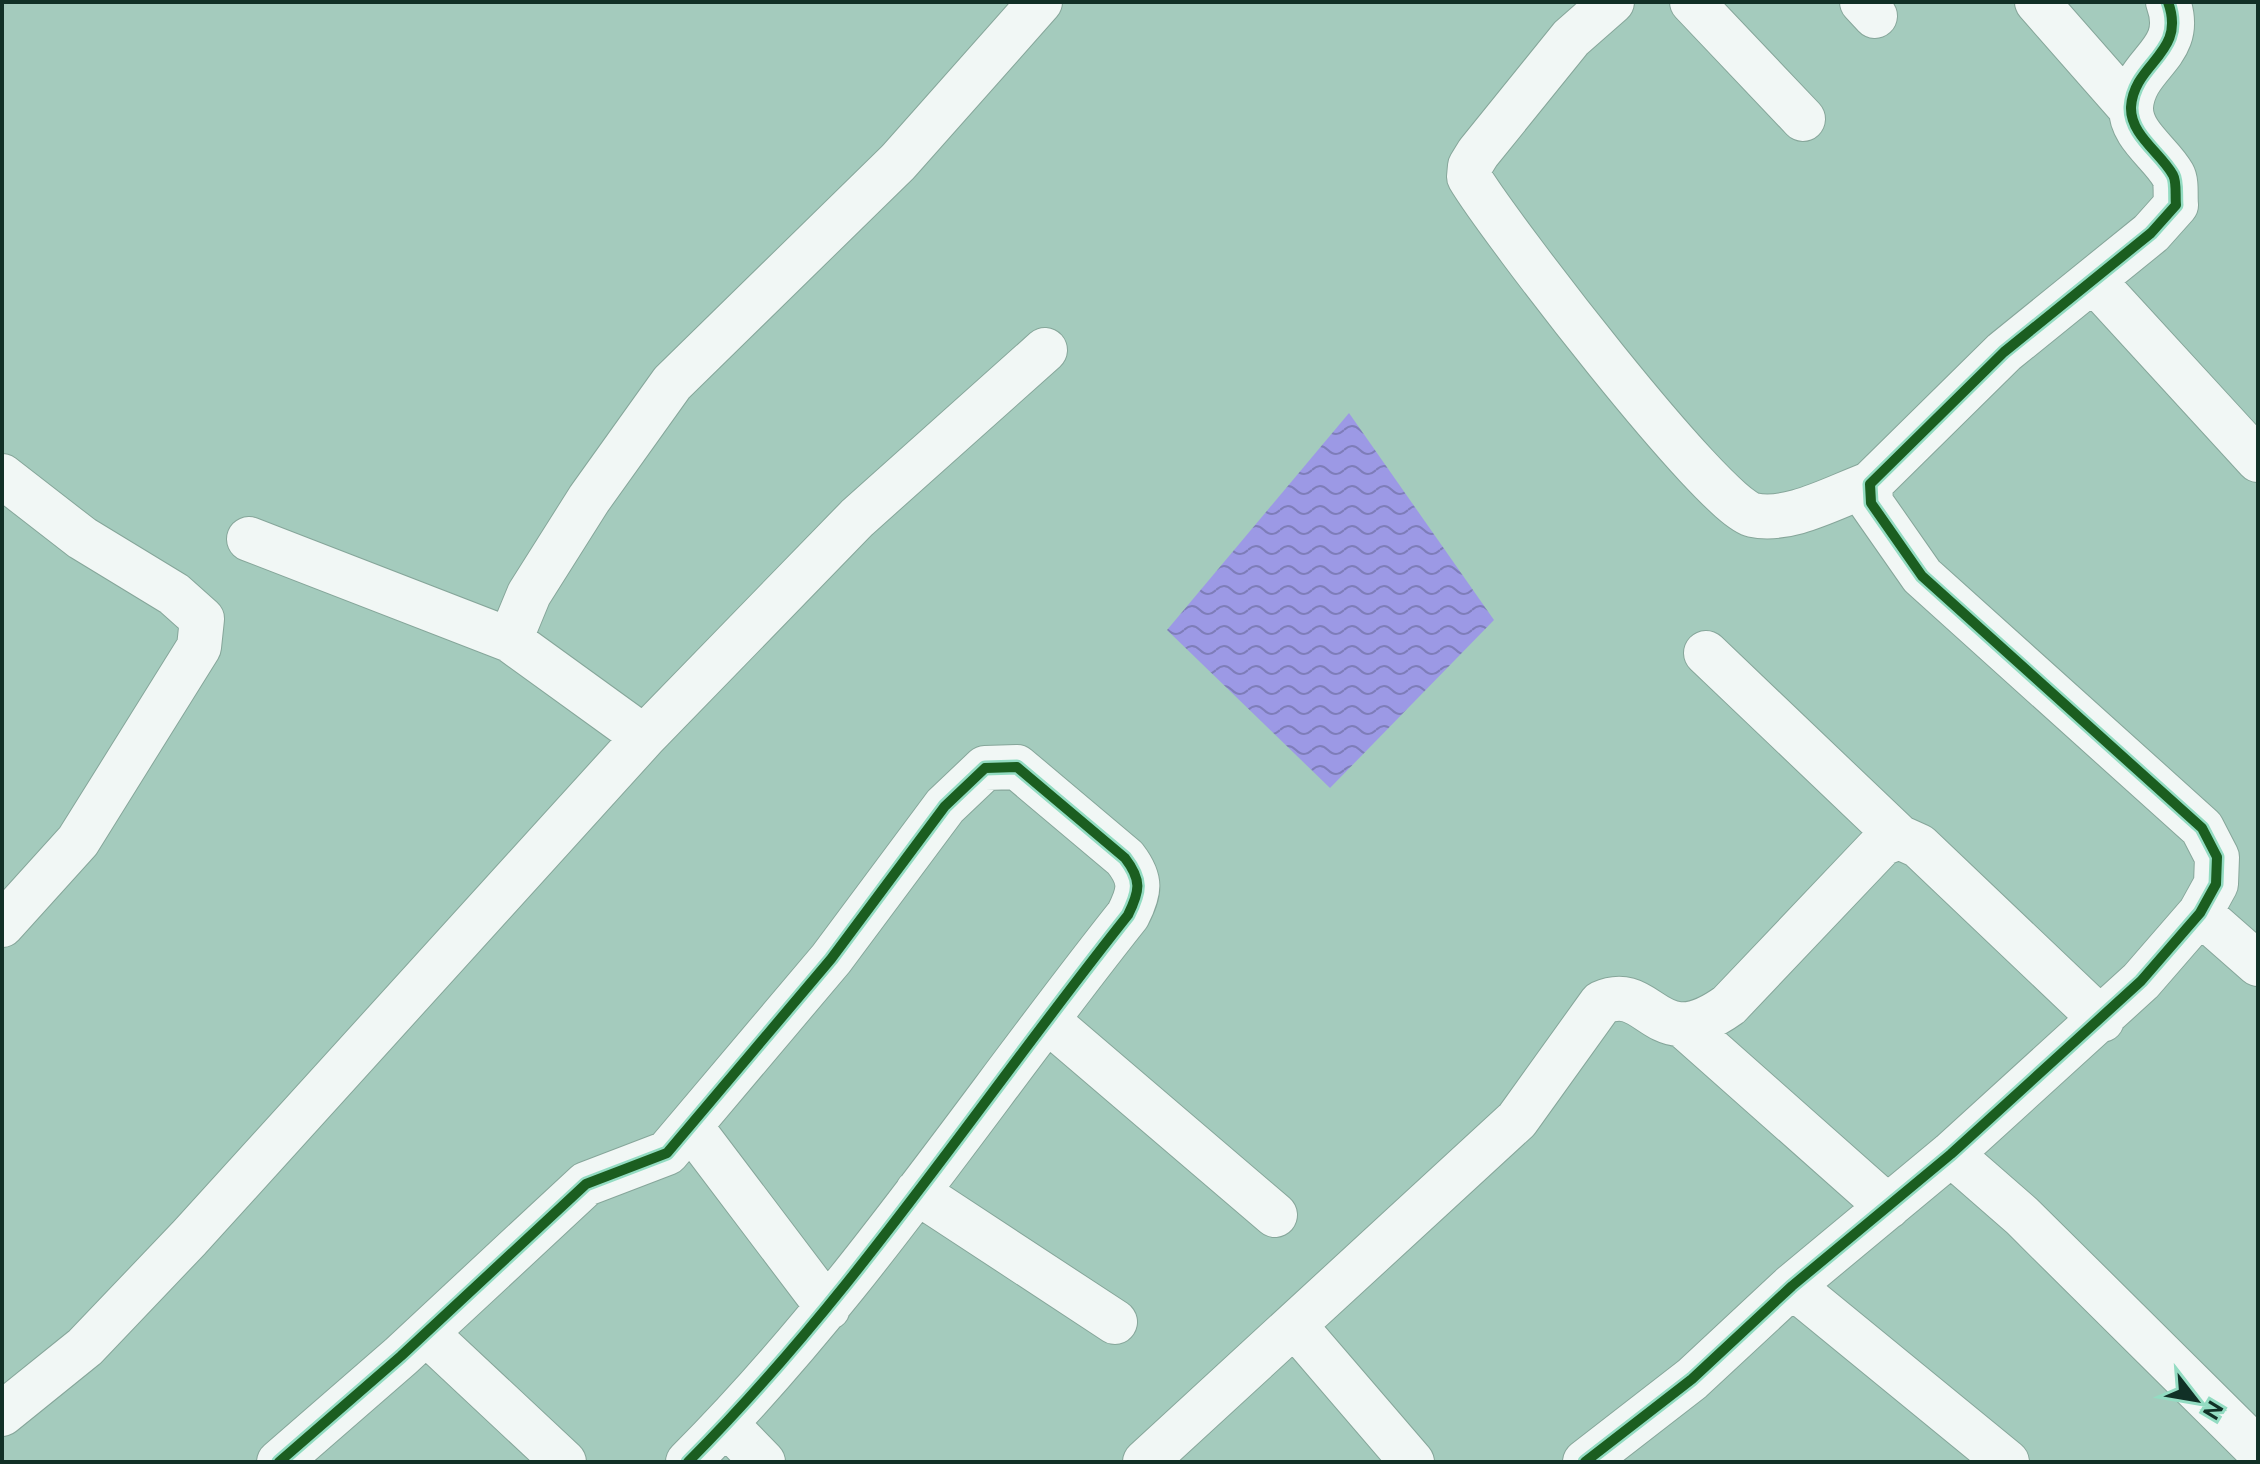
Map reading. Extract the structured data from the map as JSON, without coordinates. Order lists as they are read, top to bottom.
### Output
{
  "north": "bottom right"
}
